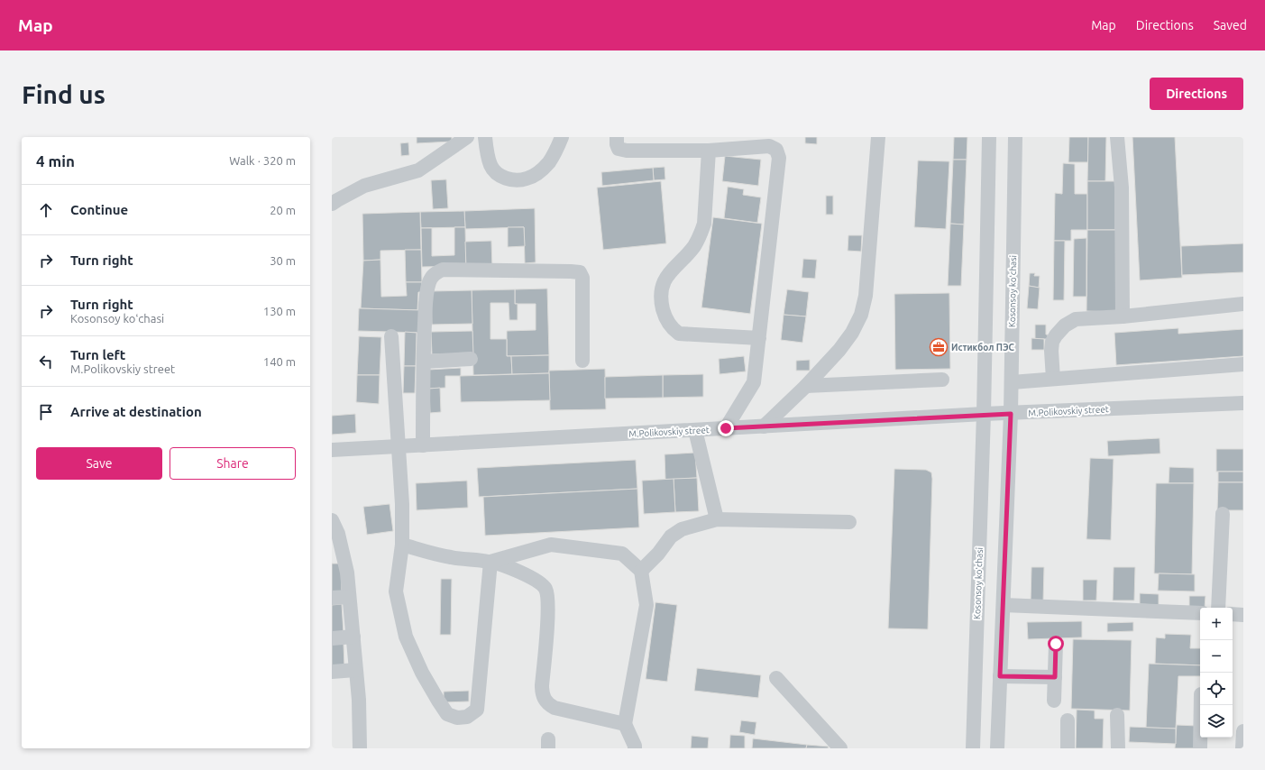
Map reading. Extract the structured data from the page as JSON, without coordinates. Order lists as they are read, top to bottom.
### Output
{
  "streets": {
    "street": ["Kosonsoy koʻchasi", "M.Polikovskiy street"]
  },
  "crossings": [
    ["Kosonsoy koʻchasi", "M.Polikovskiy street"]
  ],
  "places": {
    "office": ["Истикбол ПЭС"]
  },
  "page": {
    "header": "Map",
    "nav": ["Map", "Directions", "Saved"],
    "buttons": [
      "Directions",
      ["Save", "Share"]
    ],
    "title": "Find us",
    "heading": ["4 min", "Walk · 320 m"],
    "list": [
      ["Continue", "20 m"],
      ["Turn right", "30 m"],
      ["Turn right", "Kosonsoy koʻchasi", "130 m"],
      ["Turn left", "M.Polikovskiy street", "140 m"],
      "Arrive at destination"
    ],
    "map_buttons": ["+", "−"]
  }
}
